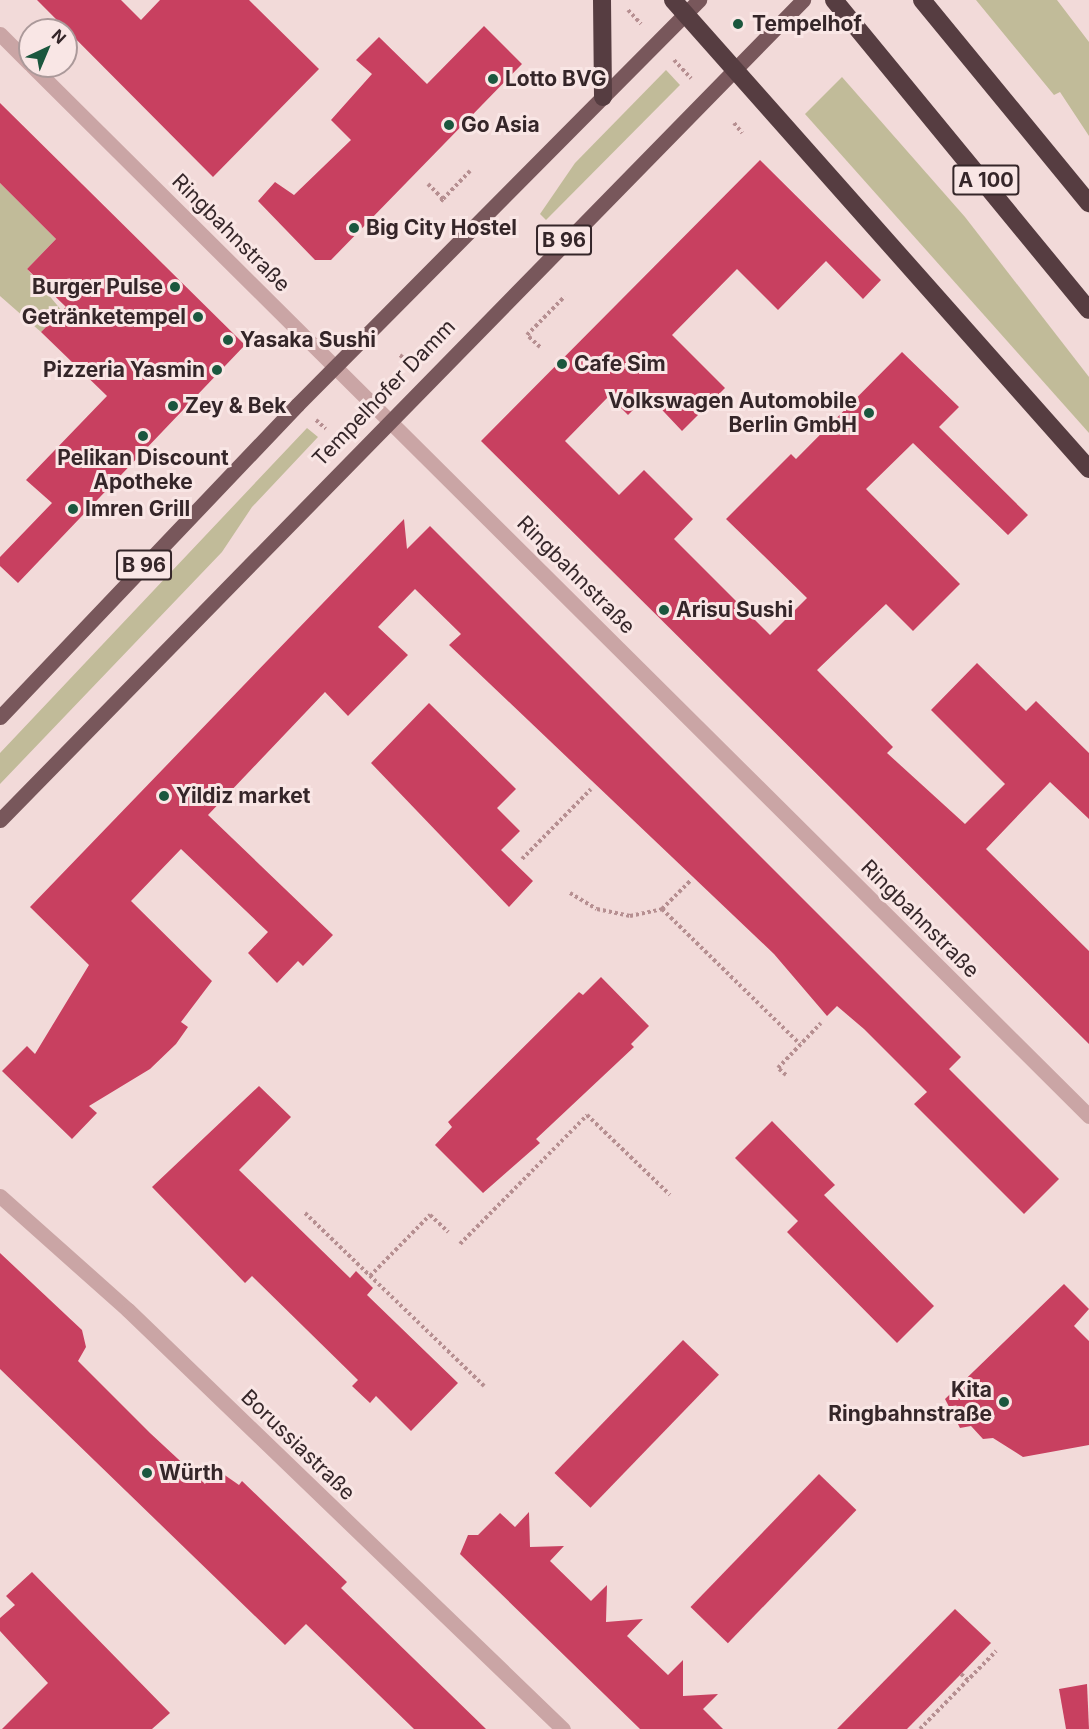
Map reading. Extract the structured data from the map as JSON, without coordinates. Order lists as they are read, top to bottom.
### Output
{
  "streets": {
    "highway": ["A 100"],
    "main road": ["B 96", "Tempelhofer Damm"],
    "street": ["Ringbahnstraße", "Borussiastraße"]
  },
  "crossings": [
    ["Ringbahnstraße", "B 96"],
    ["Ringbahnstraße", "Tempelhofer Damm"]
  ],
  "places": [
    "Tempelhof",
    "Lotto BVG",
    "Go Asia",
    "Big City Hostel",
    "Burger Pulse",
    "Getränketempel",
    "Yasaka Sushi",
    "Cafe Sim",
    "Pizzeria Yasmin",
    "Zey & Bek",
    "Volkswagen Automobile Berlin GmbH",
    "Pelikan Discount Apotheke",
    "Imren Grill",
    "Arisu Sushi",
    "Yildiz market",
    "Kita Ringbahnstraße",
    "Würth"
  ],
  "north": "top right"
}
